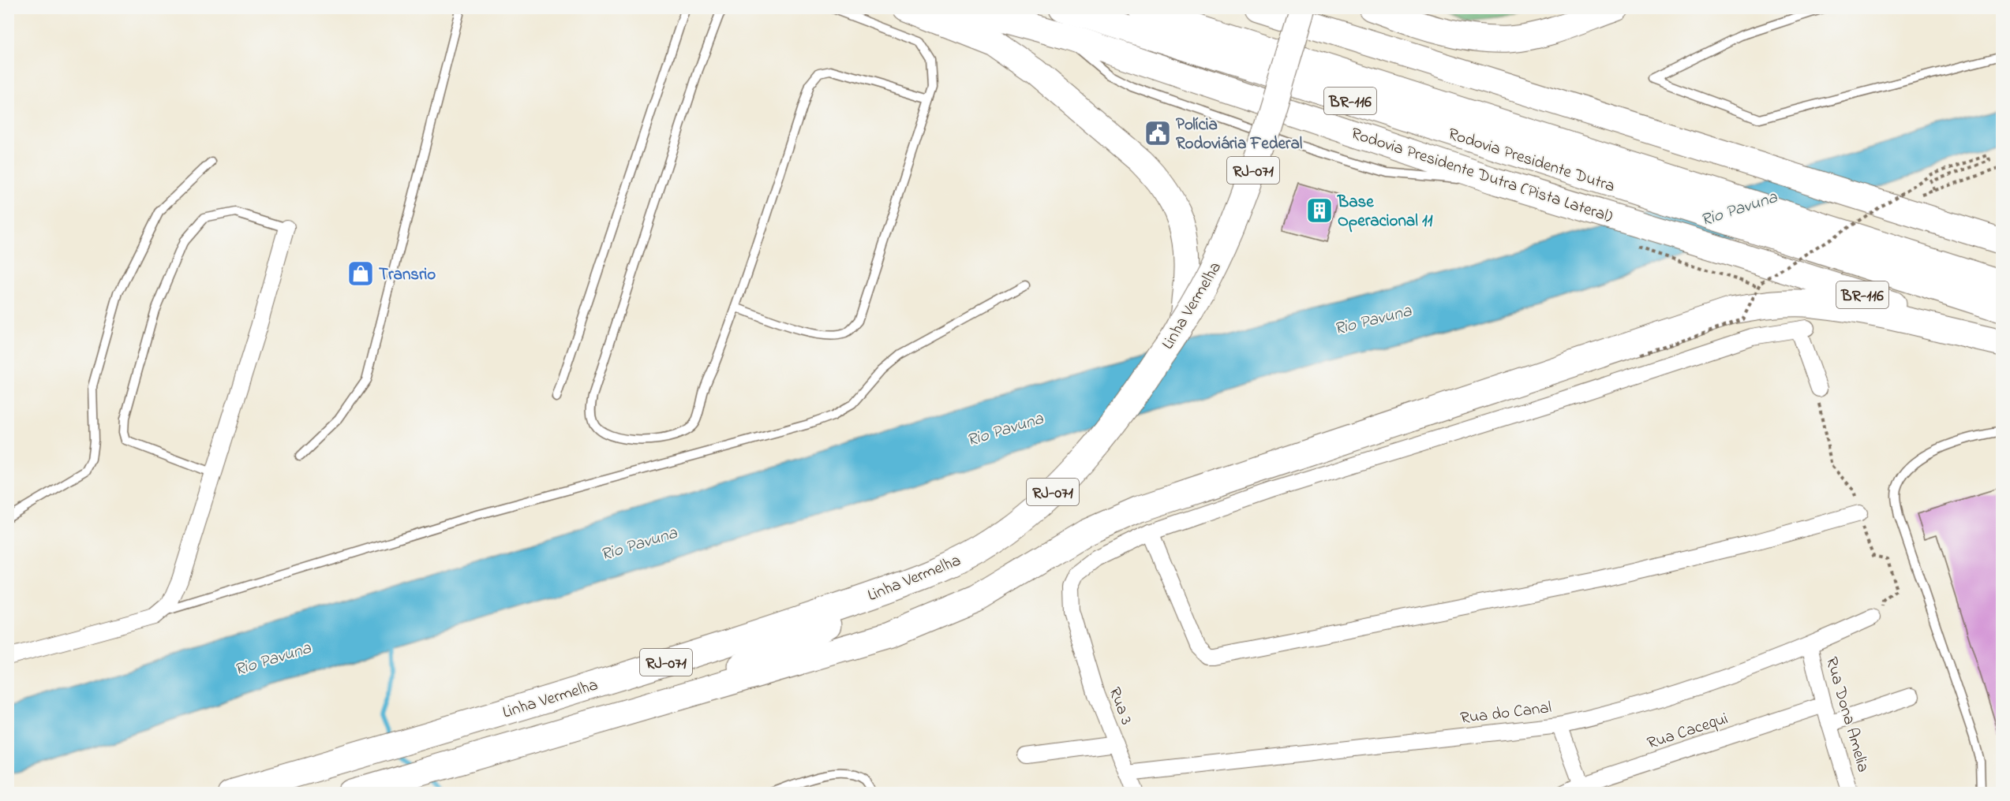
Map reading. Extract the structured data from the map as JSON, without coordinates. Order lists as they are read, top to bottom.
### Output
{
  "streets": {
    "highway": [
      "BR-116",
      "Rodovia Presidente Dutra",
      "RJ-071",
      "Rodovia Presidente Dutra (Pista Lateral)",
      "Linha Vermelha"
    ],
    "street": [
      "Rua 3",
      "Rua do Canal",
      "Rua Dona Amelia",
      "Rua Cacequi"
    ]
  },
  "crossings": [
    ["RJ-071", "Linha Vermelha"],
    ["Rua 3", "Rua do Canal"],
    ["Rua do Canal", "Rua Dona Amelia"],
    ["Rua Dona Amelia", "Rua Cacequi"]
  ],
  "water": ["Rio Pavuna"],
  "places": {
    "public building": ["Polícia Rodoviária Federal"],
    "building": ["Base Operacional 11"],
    "shop": ["Transrio"]
  }
}
